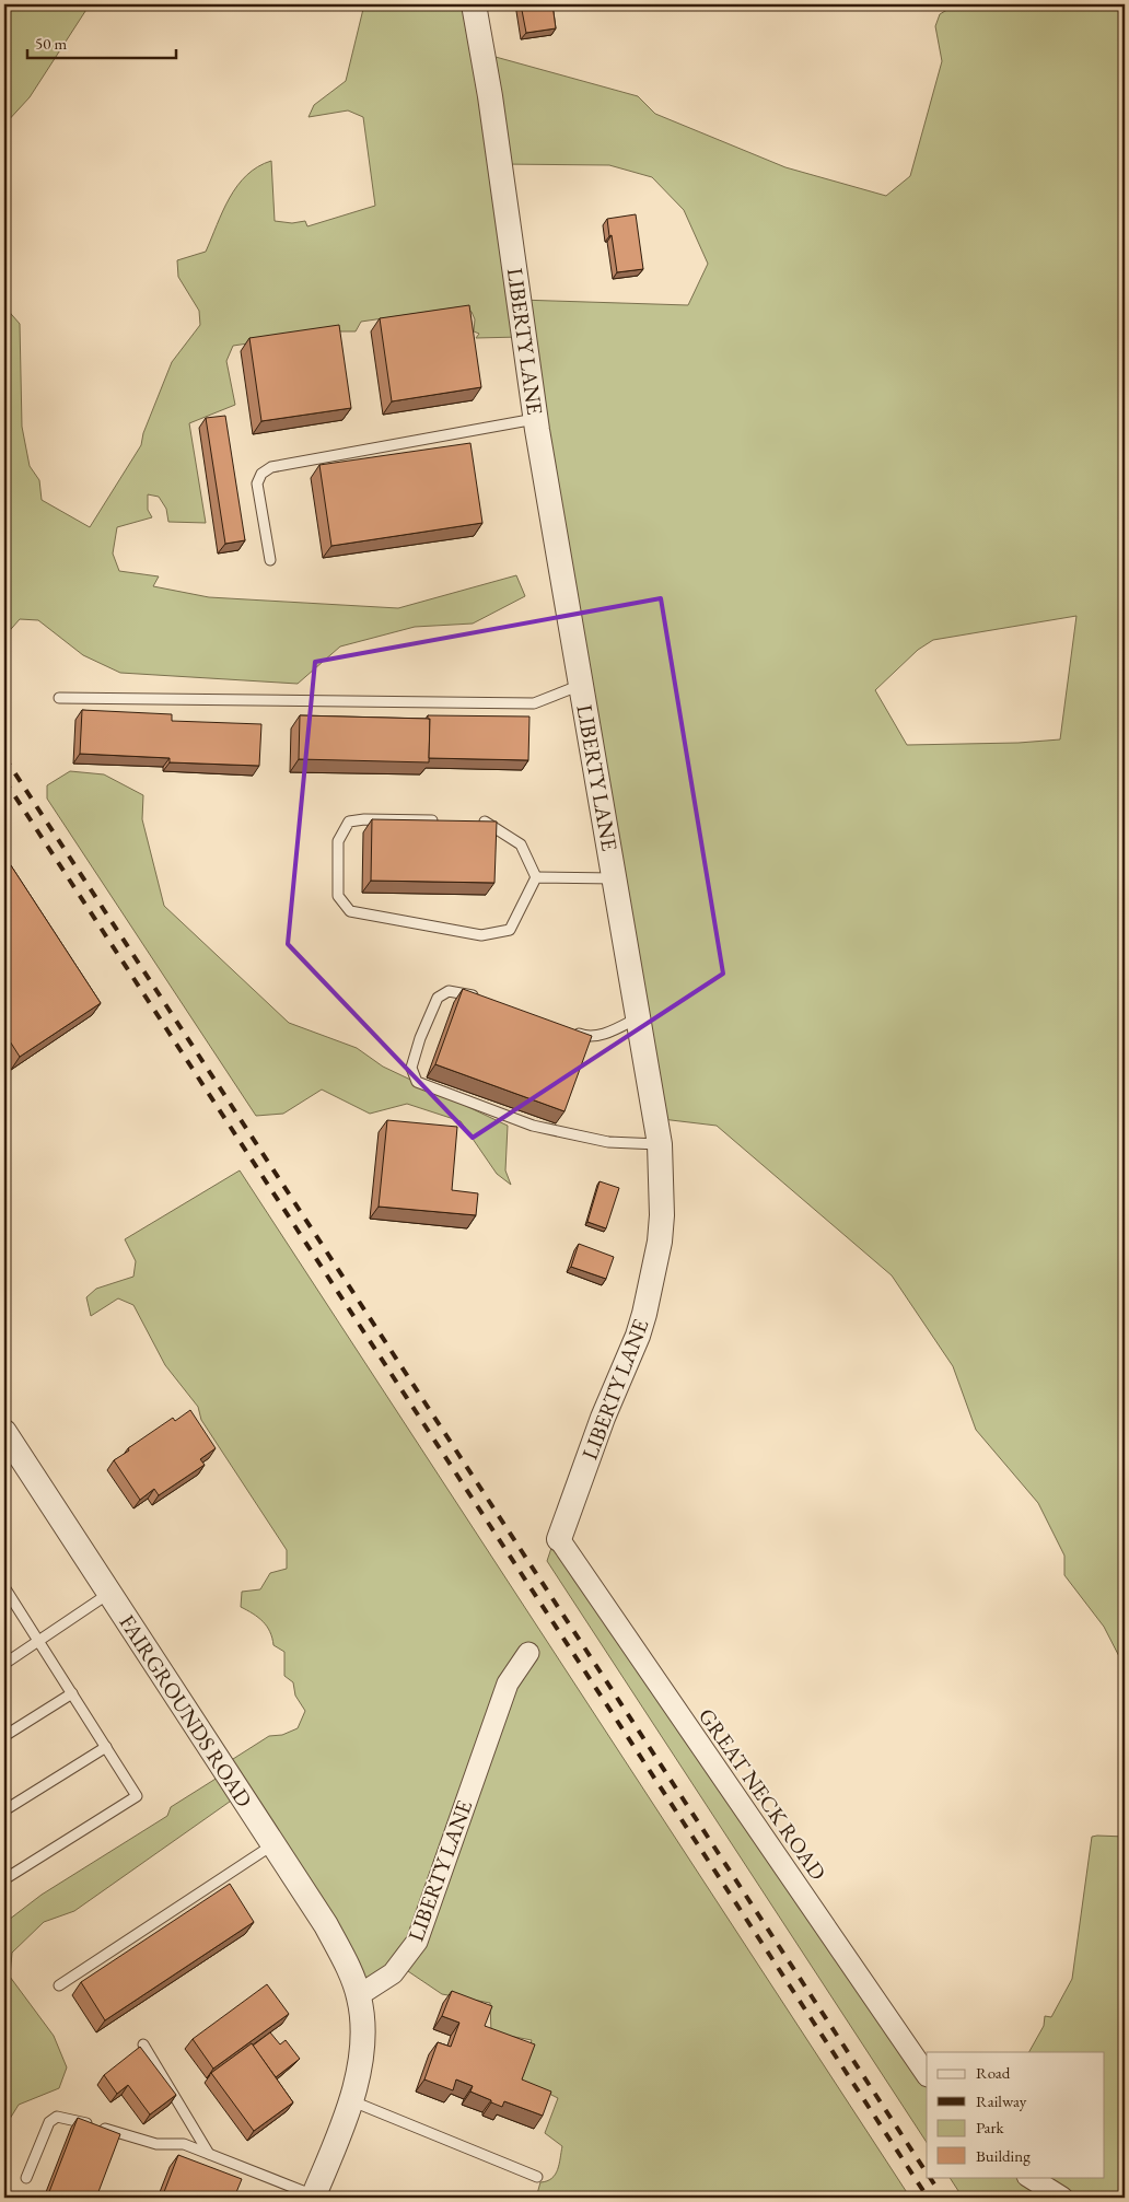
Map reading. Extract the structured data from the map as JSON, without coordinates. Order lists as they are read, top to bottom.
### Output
{
  "streets": {
    "street": ["LIBERTY LANE", "FAIRGROUNDS ROAD", "GREAT NECK ROAD"]
  },
  "crossings": [
    ["LIBERTY LANE", "FAIRGROUNDS ROAD"],
    ["LIBERTY LANE", "GREAT NECK ROAD"]
  ],
  "legend": [
    "Road",
    "Railway",
    "Park",
    "Building"
  ],
  "scale_bar": "50 m"
}
